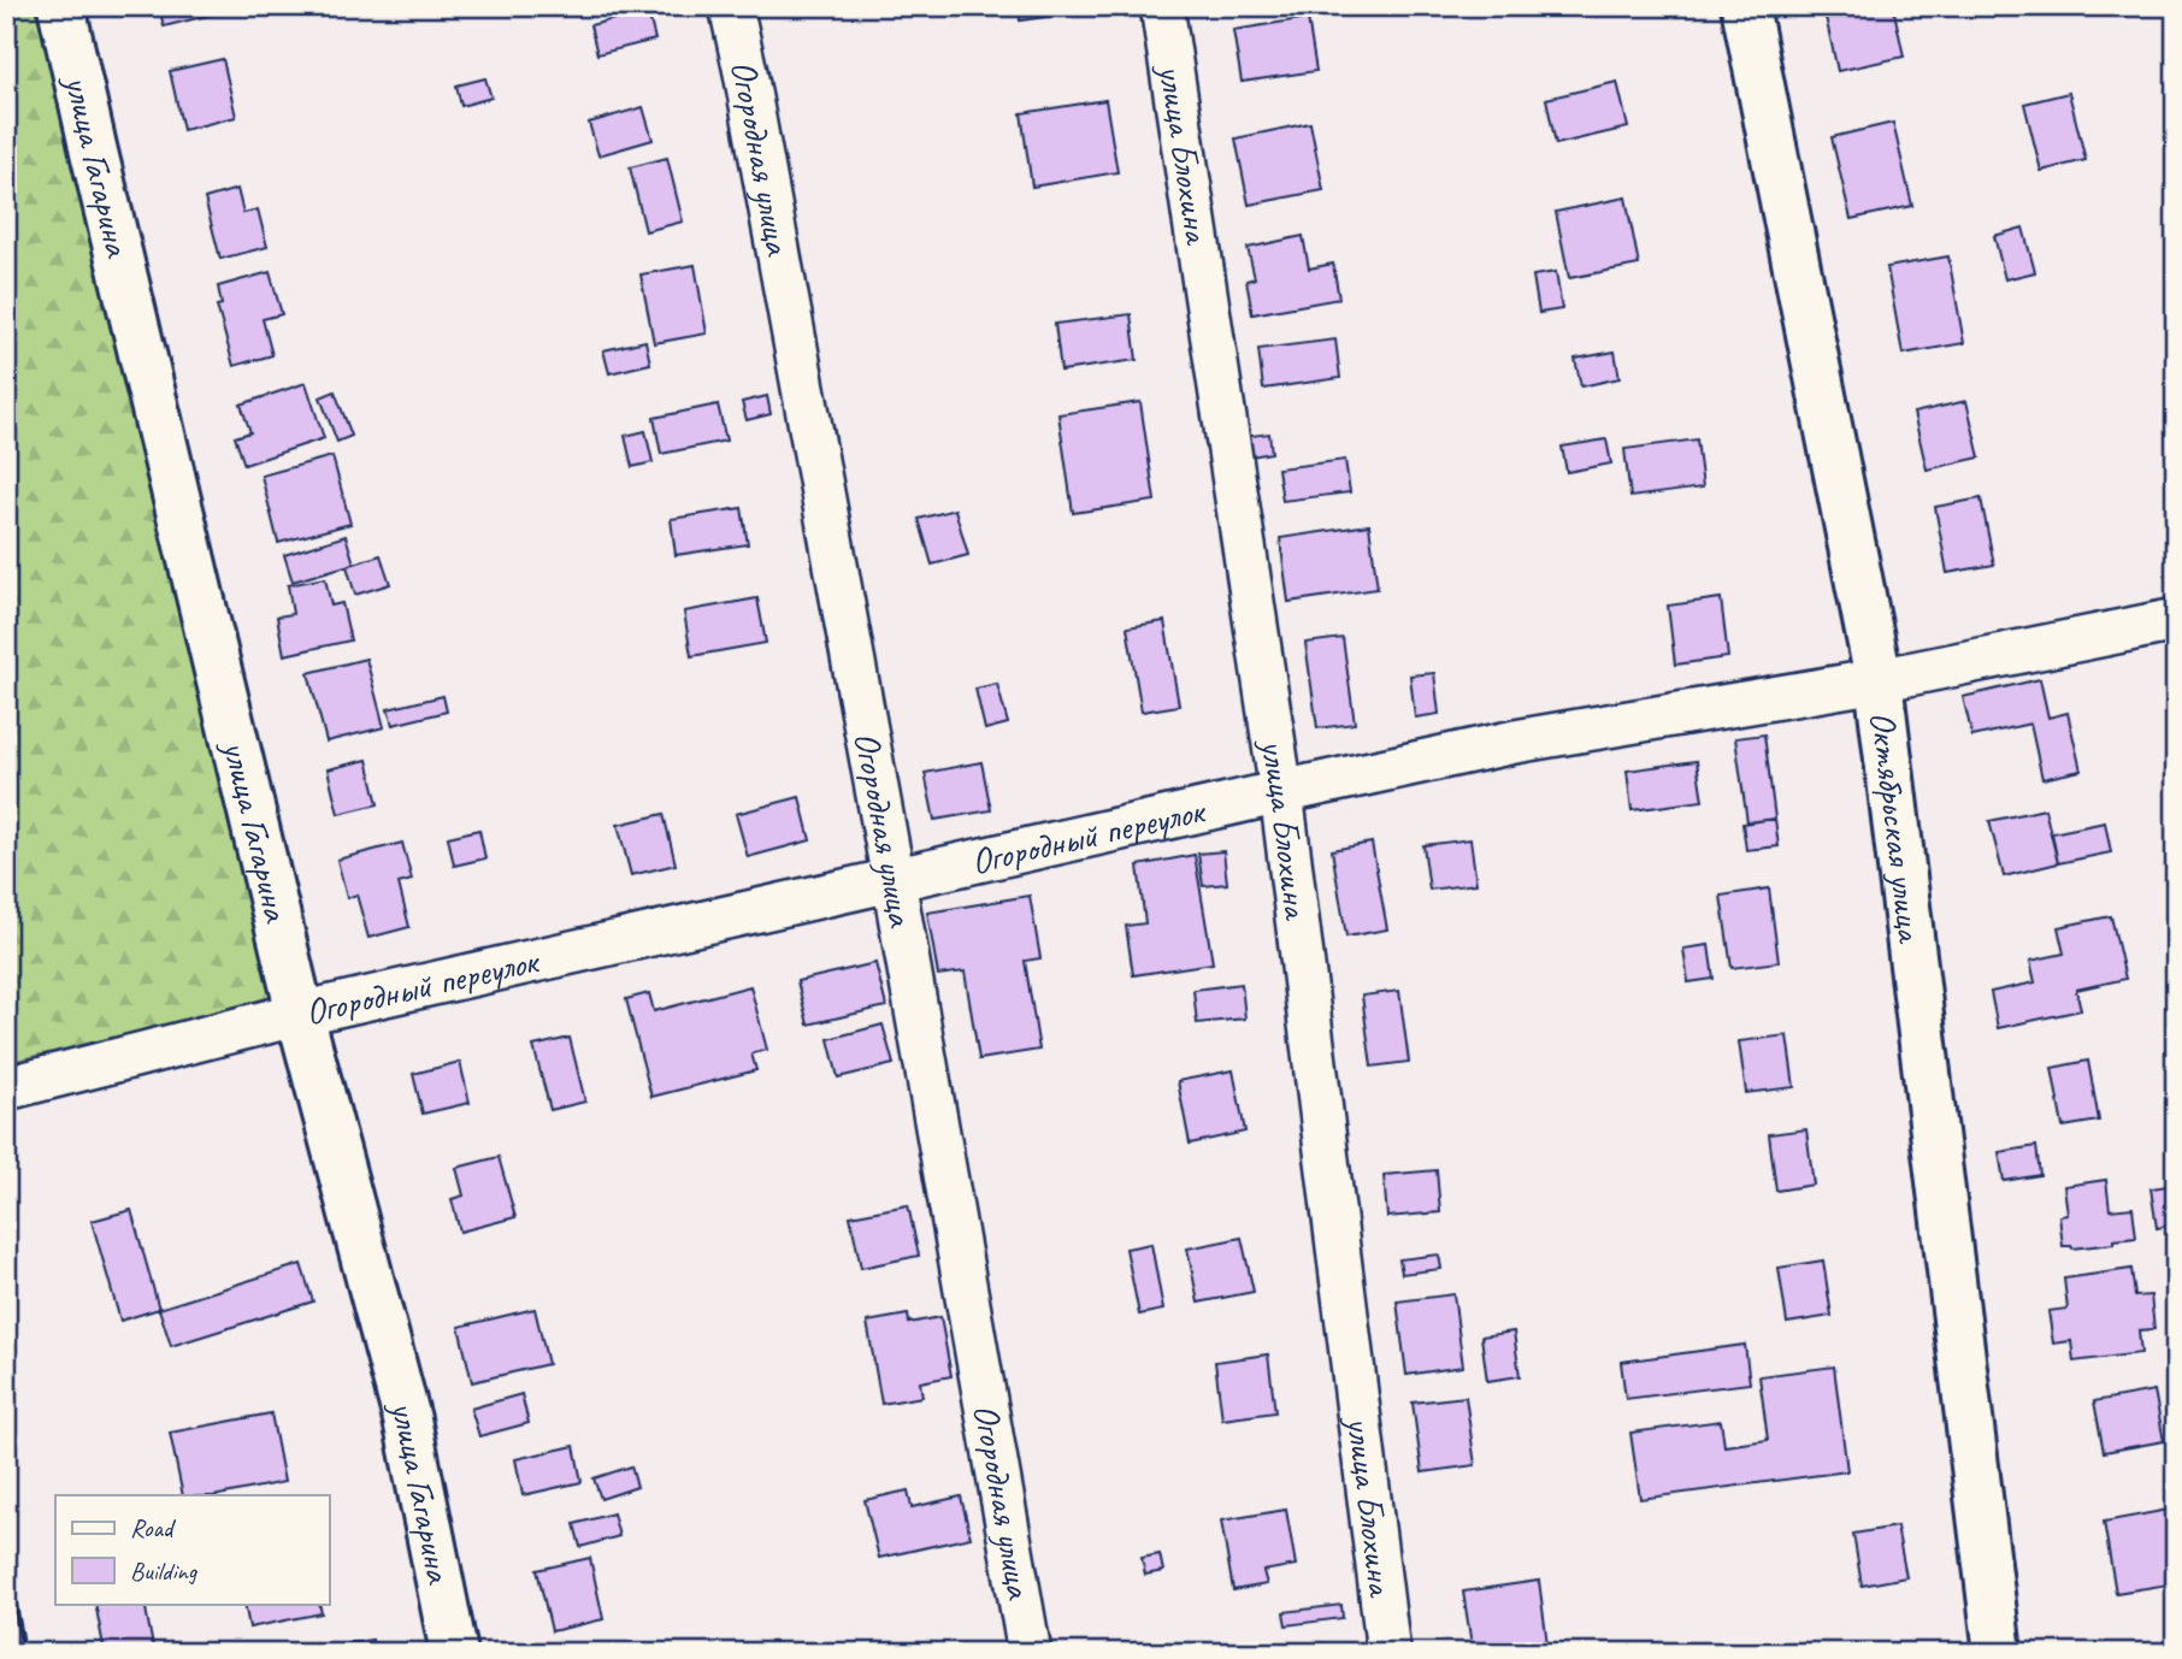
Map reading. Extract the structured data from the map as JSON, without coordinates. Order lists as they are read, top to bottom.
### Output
{
  "streets": {
    "street": [
      "улица Блохина",
      "Огородная улица",
      "улица Гагарина",
      "Октябрьская улица",
      "Огородный переулок"
    ]
  },
  "crossings": [
    ["улица Блохина", "Огородный переулок"],
    ["Огородная улица", "Огородный переулок"],
    ["улица Гагарина", "Огородный переулок"],
    ["Октябрьская улица", "Огородный переулок"]
  ],
  "legend": ["Road", "Building"]
}
